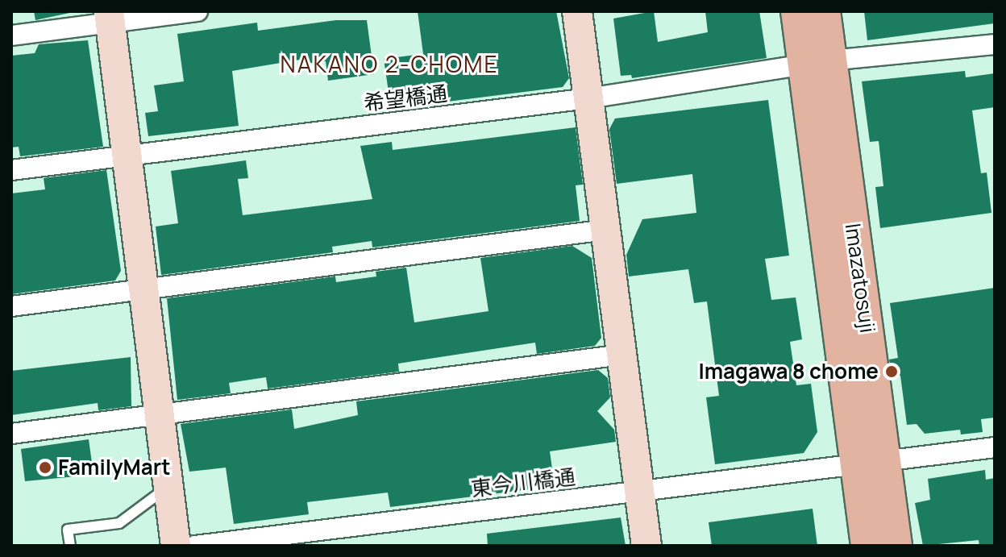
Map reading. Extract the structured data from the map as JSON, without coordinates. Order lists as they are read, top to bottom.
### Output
{
  "streets": {
    "main road": ["Imazatosuji"],
    "street": ["希望橋通", "東今川橋通"]
  },
  "crossings": [
    ["希望橋通", "Imazatosuji"],
    ["Imazatosuji", "東今川橋通"]
  ],
  "districts": ["NAKANO 2-CHOME"],
  "places": ["Imagawa 8 chome", "FamilyMart"]
}
